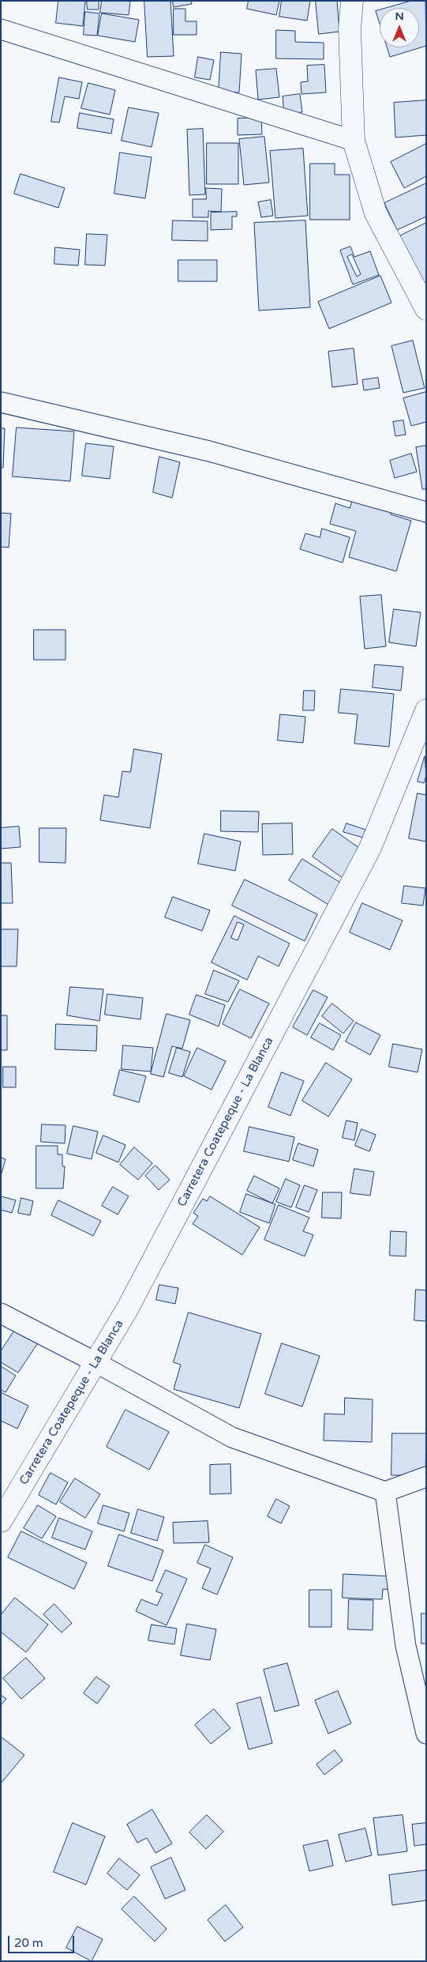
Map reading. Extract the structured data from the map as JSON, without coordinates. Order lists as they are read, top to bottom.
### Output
{
  "streets": {
    "main road": ["Carretera Coatepeque - La Blanca"]
  },
  "scale_bar": "20 m",
  "north": "top"
}
